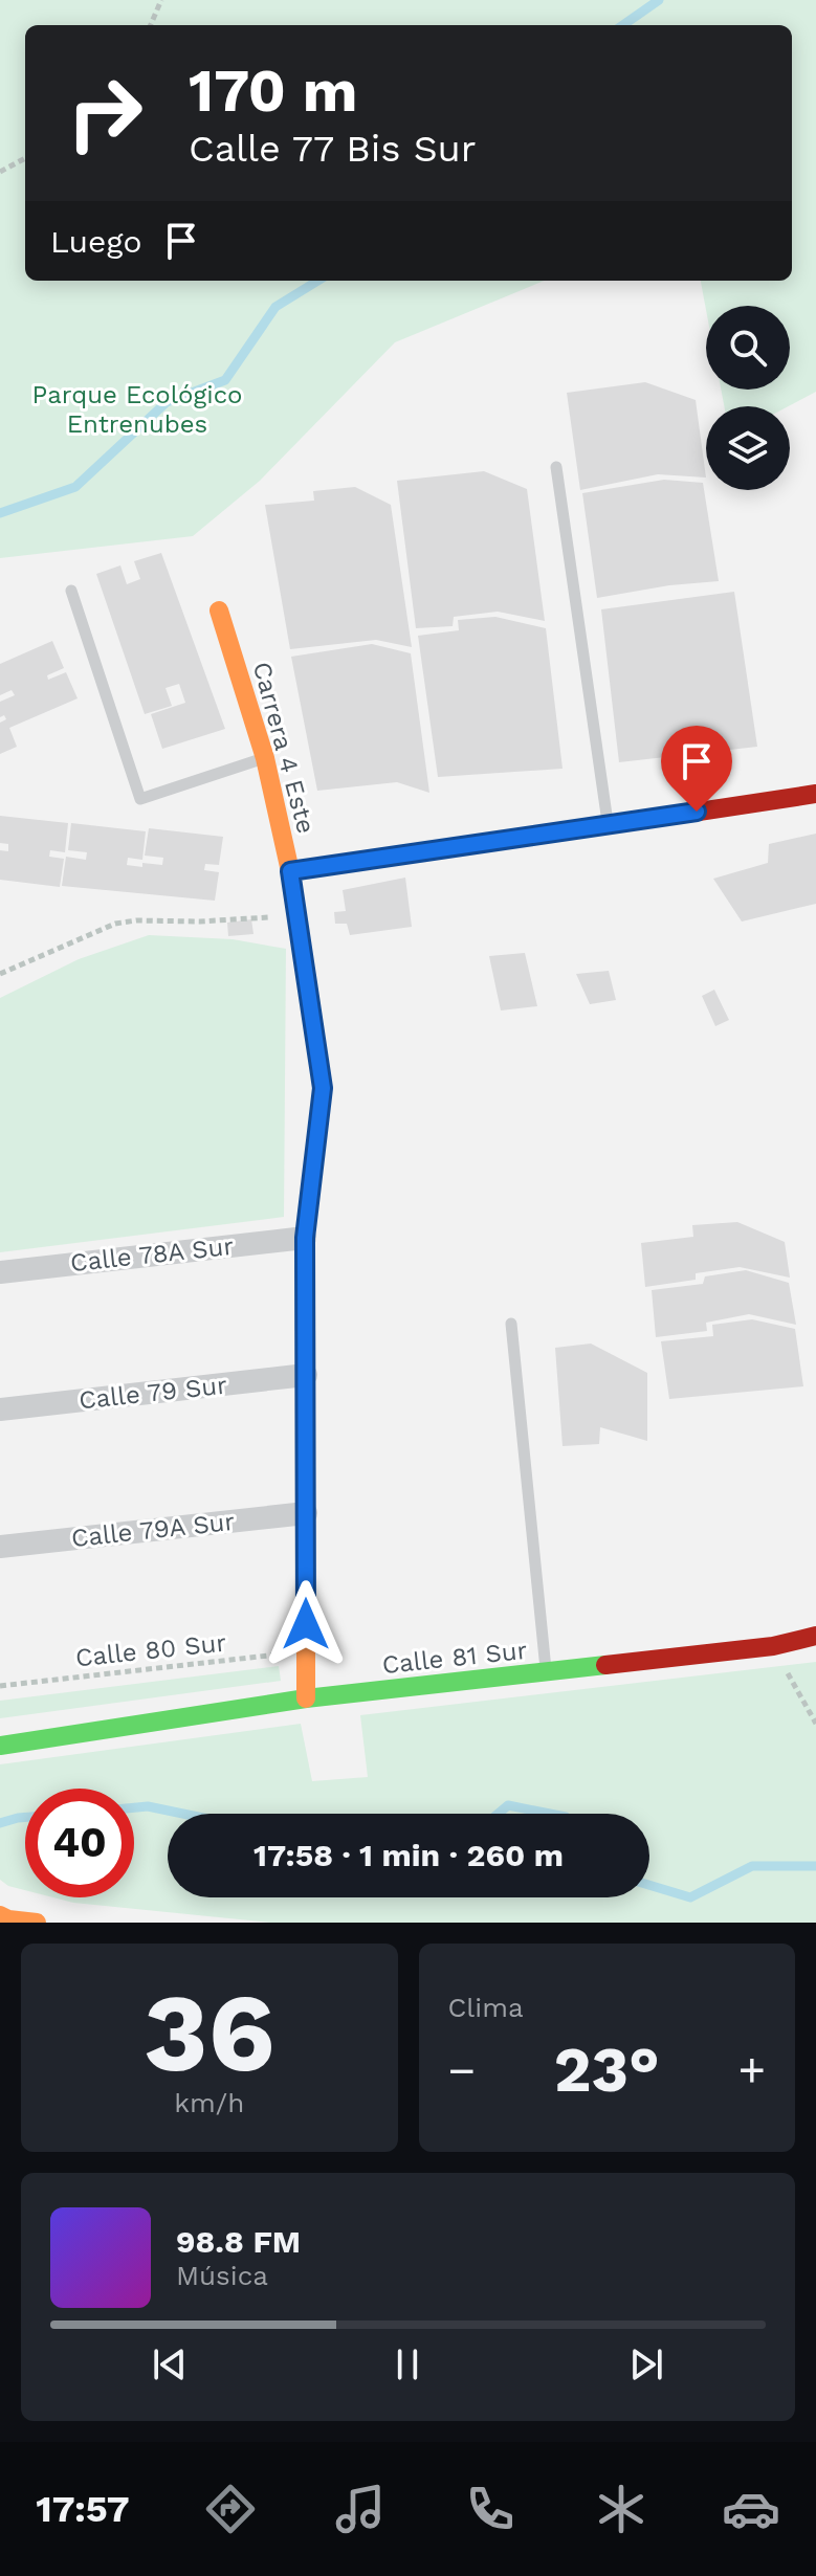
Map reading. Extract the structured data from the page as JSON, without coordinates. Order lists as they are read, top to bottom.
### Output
{
  "streets": {
    "street": [
      "Carrera 4 Este",
      "Calle 78A Sur",
      "Calle 79 Sur",
      "Calle 79A Sur",
      "Calle 81 Sur"
    ],
    "path": ["Calle 80 Sur"]
  },
  "crossings": [
    ["Carrera 4 Este", "Calle 78A Sur"],
    ["Carrera 4 Este", "Calle 79 Sur"],
    ["Carrera 4 Este", "Calle 79A Sur"],
    ["Carrera 4 Este", "Calle 80 Sur"],
    ["Carrera 4 Este", "Calle 81 Sur"]
  ],
  "parks": ["Parque Ecológico Entrenubes"],
  "page": {
    "turn": ["170 m", "Calle 77 Bis Sur"],
    "then": "Luego",
    "limit": "40",
    "trip": "17:58 · 1 min · 260 m",
    "tile": [
      ["36", "km/h"],
      "Clima"
    ],
    "heat": ["−", "23°", "+"],
    "song": ["98.8 FM", "Música"],
    "tabs": "17:57"
  }
}
